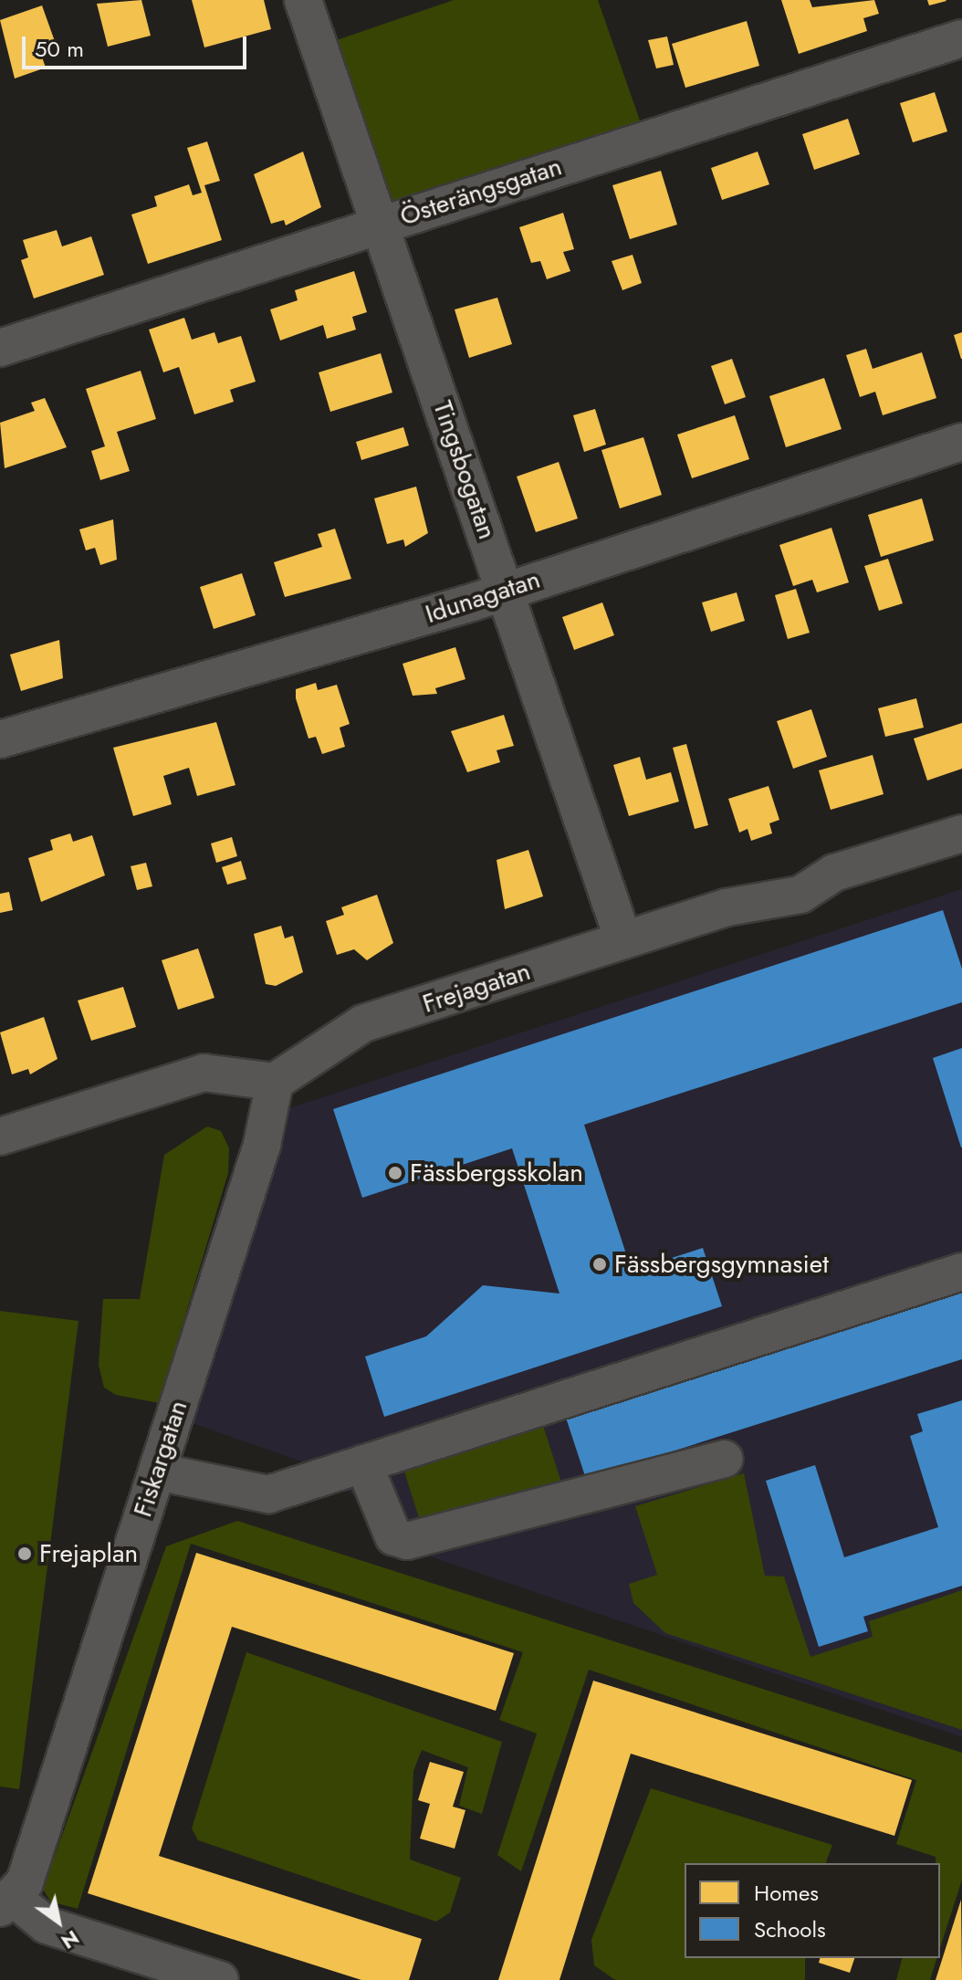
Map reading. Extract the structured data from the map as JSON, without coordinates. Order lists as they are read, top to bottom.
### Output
{
  "streets": {
    "street": [
      "Österängsgatan",
      "Tingsbogatan",
      "Idunagatan",
      "Frejagatan",
      "Fiskargatan"
    ]
  },
  "crossings": [
    ["Österängsgatan", "Tingsbogatan"],
    ["Tingsbogatan", "Idunagatan"],
    ["Tingsbogatan", "Frejagatan"],
    ["Frejagatan", "Fiskargatan"]
  ],
  "places": ["Fässbergsskolan", "Fässbergsgymnasiet", "Frejaplan"],
  "legend": ["Homes", "Schools"],
  "scale_bar": "50 m",
  "north": "bottom right"
}
